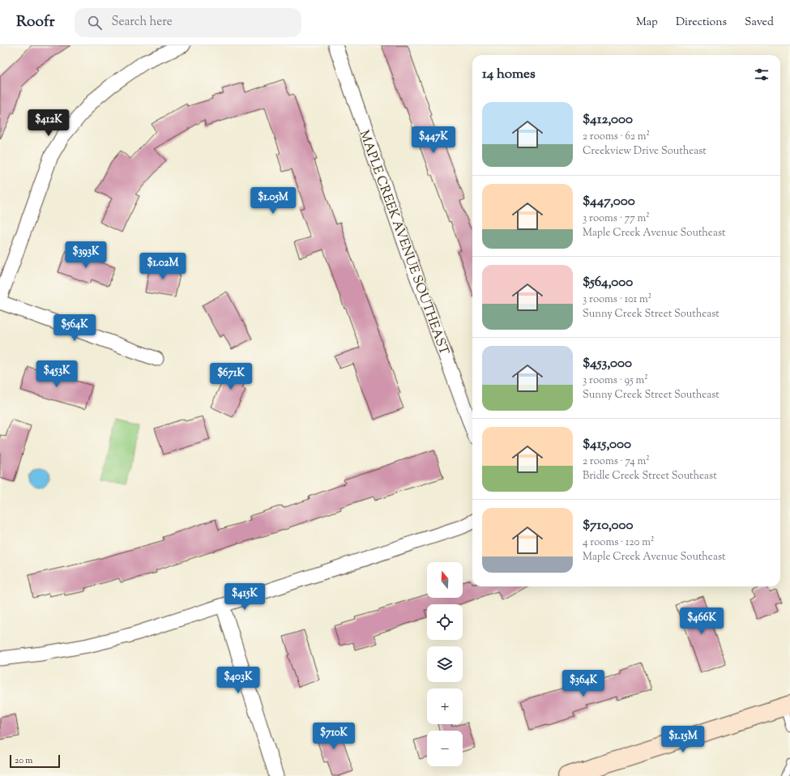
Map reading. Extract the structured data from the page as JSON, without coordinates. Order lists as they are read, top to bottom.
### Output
{
  "streets": {
    "street": ["MAPLE CREEK AVENUE SOUTHEAST"]
  },
  "scale_bar": "20 m",
  "north": "top",
  "page": {
    "header": "Roofr",
    "search": "Search here",
    "nav": ["Map", "Directions", "Saved"],
    "heading": "14 homes",
    "list": [
      {
        "name": "$412,000",
        "note": "2 rooms · 62 m² · Creekview Drive Southeast"
      },
      {
        "name": "$447,000",
        "note": "3 rooms · 77 m² · Maple Creek Avenue Southeast"
      },
      {
        "name": "$564,000",
        "note": "3 rooms · 101 m² · Sunny Creek Street Southeast"
      },
      {
        "name": "$453,000",
        "note": "3 rooms · 95 m² · Sunny Creek Street Southeast"
      },
      {
        "name": "$415,000",
        "note": "2 rooms · 74 m² · Bridle Creek Street Southeast"
      },
      {
        "name": "$710,000",
        "note": "4 rooms · 120 m² · Maple Creek Avenue Southeast"
      }
    ],
    "price": [
      "$412K",
      "$447K",
      "$1.05M",
      "$393K",
      "$1.02M",
      "$564K",
      "$453K",
      "$671K",
      "$415K",
      "$466K",
      "$403K",
      "$364K",
      "$710K",
      "$1.15M"
    ],
    "map_buttons": ["+", "−"],
    "scale": "20 m"
  }
}
